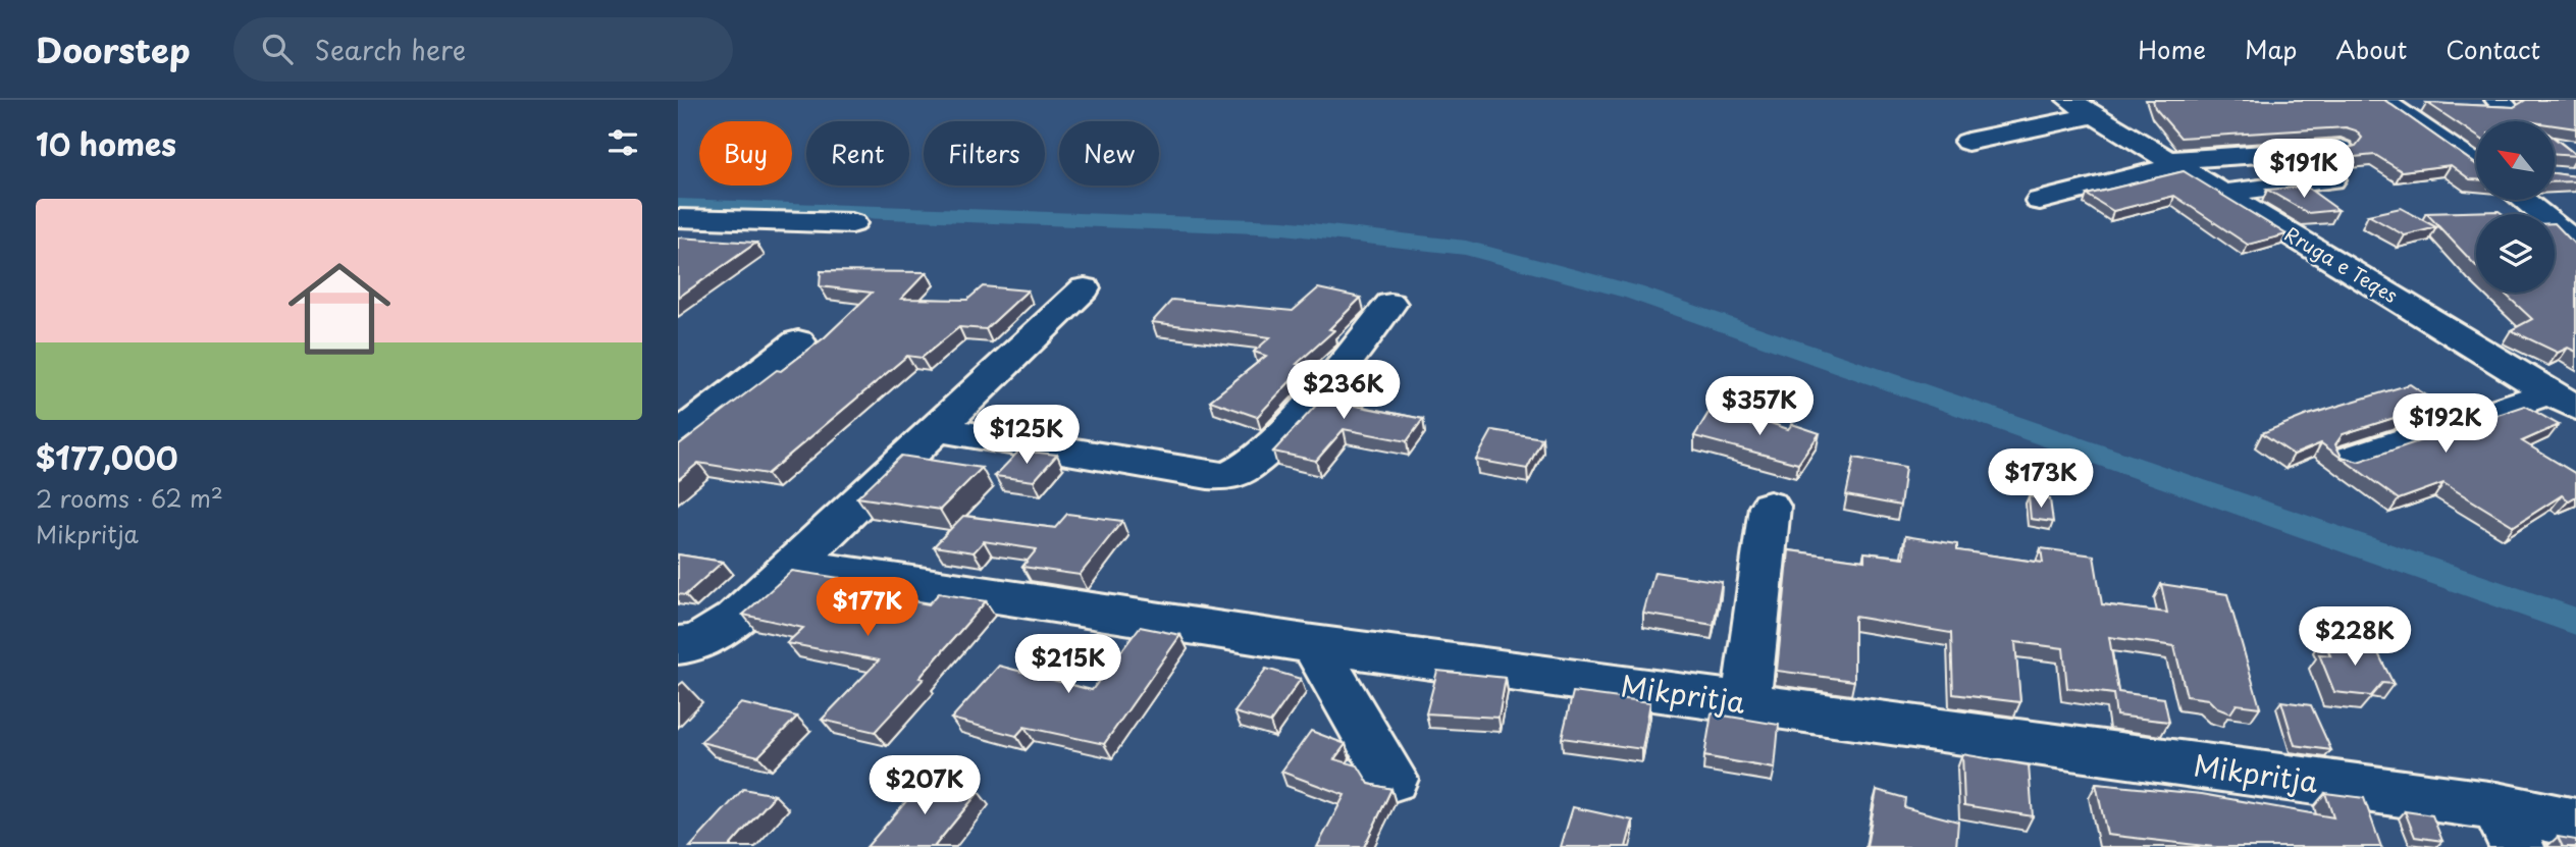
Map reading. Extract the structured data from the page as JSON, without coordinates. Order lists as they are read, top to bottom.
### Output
{
  "streets": {
    "street": ["Rruga e Teqes", "Mikpritja"]
  },
  "north": "top left",
  "page": {
    "header": "Doorstep",
    "search": "Search here",
    "nav": [
      "Home",
      "Map",
      "About",
      "Contact"
    ],
    "heading": "10 homes",
    "chip": [
      "Buy",
      "Rent",
      "Filters",
      "New"
    ],
    "price": [
      "$191K",
      "$236K",
      "$357K",
      "$192K",
      "$125K",
      "$173K",
      "$177K",
      "$228K",
      "$215K",
      "$207K"
    ],
    "list": [
      {
        "name": "$177,000",
        "note": "2 rooms · 62 m² · Mikpritja"
      }
    ]
  }
}
